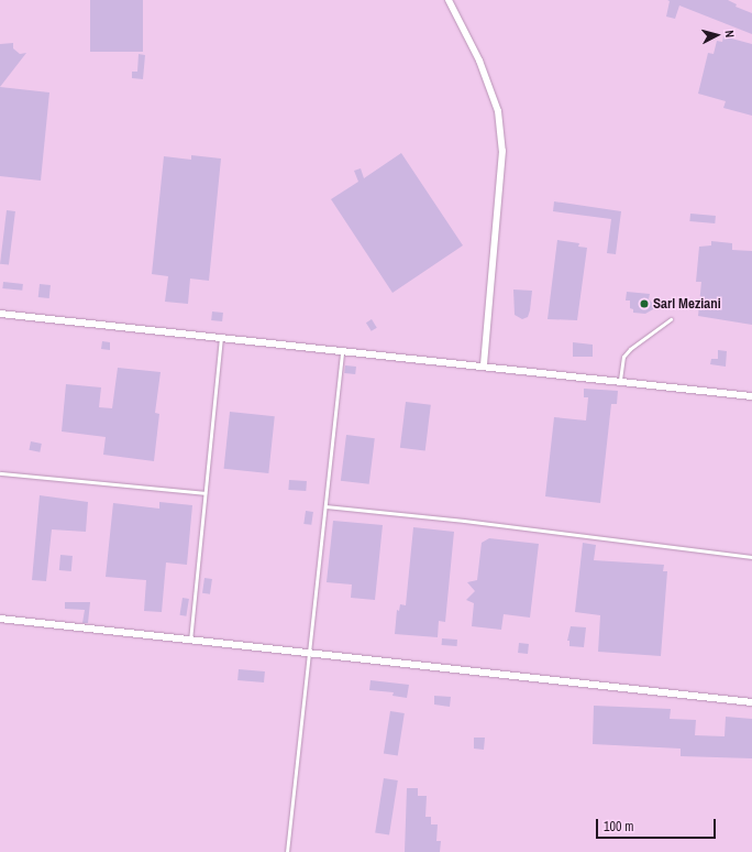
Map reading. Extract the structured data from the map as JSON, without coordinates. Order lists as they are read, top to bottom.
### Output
{
  "places": ["Sarl Meziani"],
  "scale_bar": "100 m",
  "north": "right"
}
